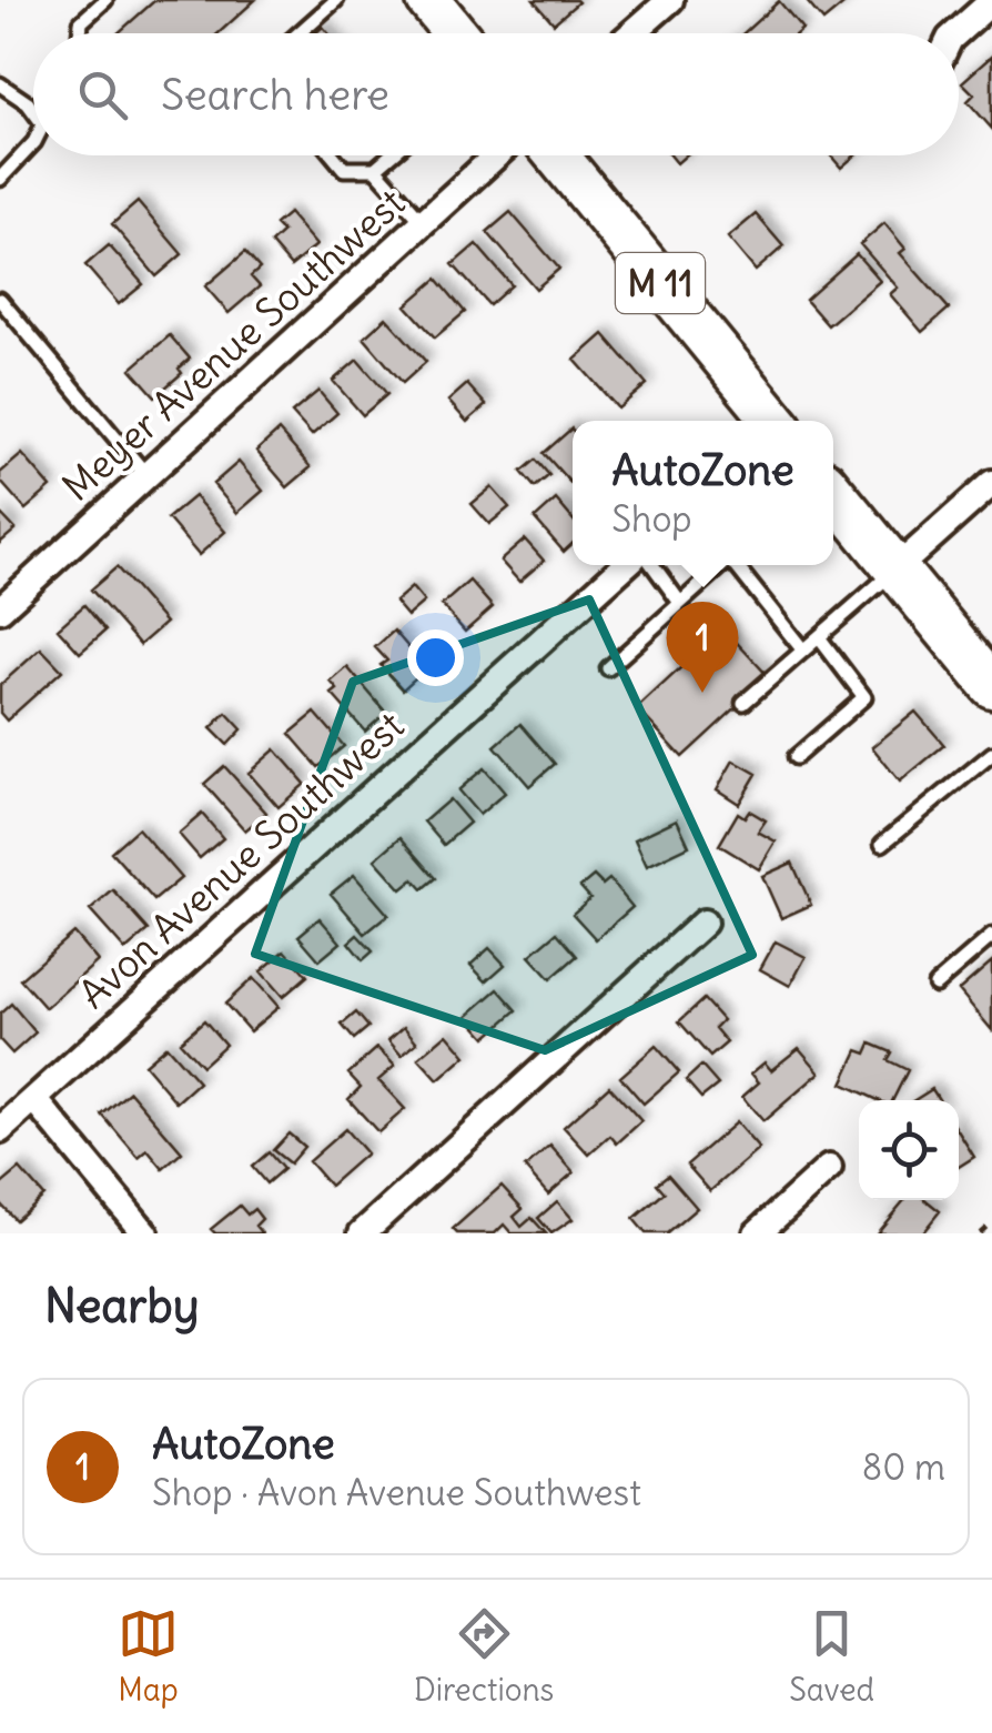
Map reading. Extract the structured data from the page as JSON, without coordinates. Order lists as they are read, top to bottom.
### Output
{
  "streets": {
    "main road": ["M 11"],
    "street": ["Meyer Avenue Southwest", "Avon Avenue Southwest"]
  },
  "page": {
    "search": "Search here",
    "popup": ["AutoZone", "Shop"],
    "pins": "1",
    "heading": "Nearby",
    "list": [
      {
        "mark": "1",
        "name": "AutoZone",
        "note": "Shop · Avon Avenue Southwest",
        "value": "80 m"
      }
    ],
    "nav": ["Map", "Directions", "Saved"]
  }
}
